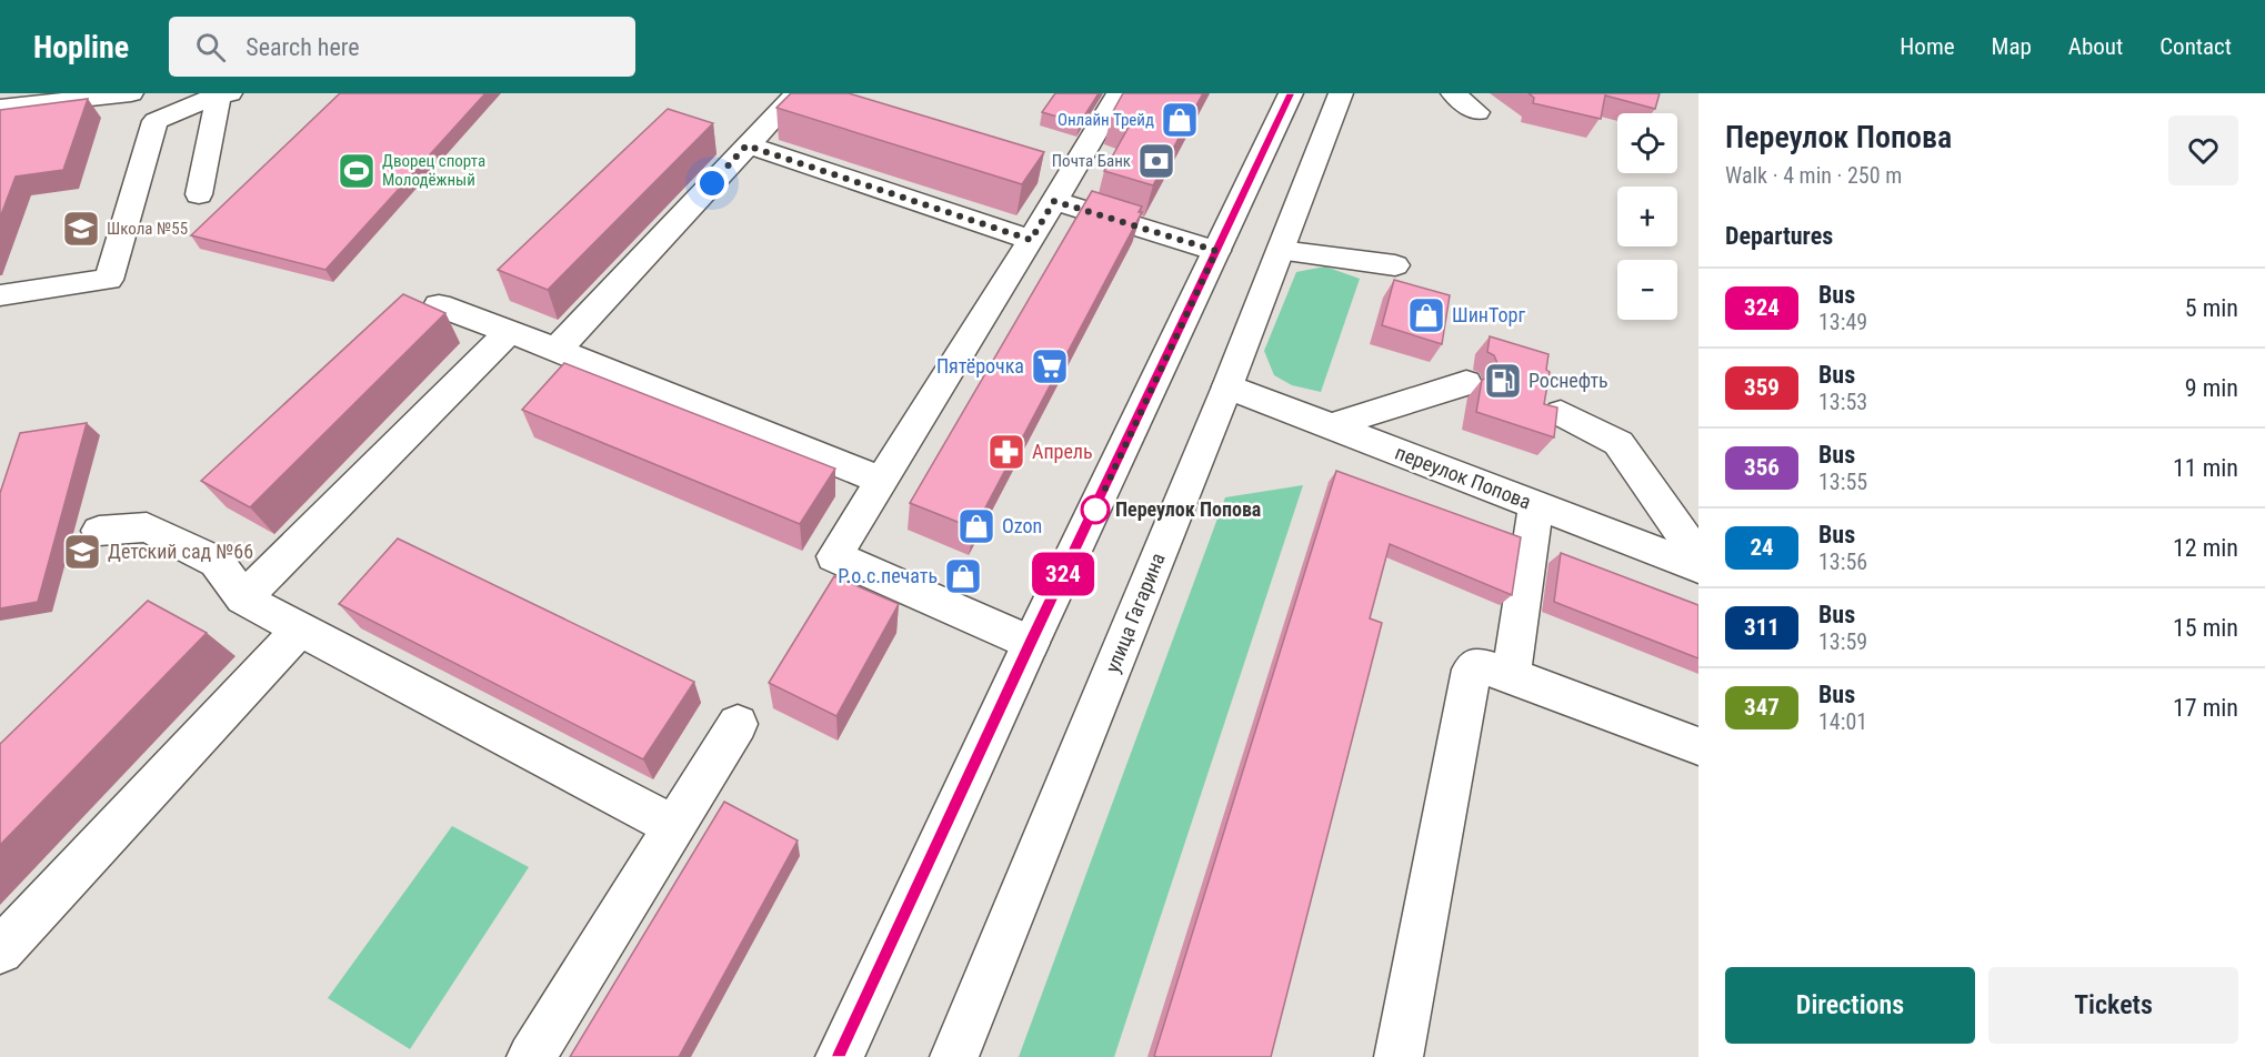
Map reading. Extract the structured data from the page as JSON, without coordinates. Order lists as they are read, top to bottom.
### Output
{
  "streets": {
    "main road": ["переулок Попова", "улица Гагарина"]
  },
  "crossings": [
    ["переулок Попова", "улица Гагарина"]
  ],
  "places": {
    "shop": [
      "Онлайн Трейд",
      "ШинТорг",
      "Ozon",
      "Р.о.с.печать"
    ],
    "bank": ["Почта Банк"],
    "sports": ["Дворец спорта Молодёжный"],
    "school or university": ["Школа №55", "Детский сад №66"],
    "supermarket": ["Пятёрочка"],
    "fuel station": ["Роснефть"],
    "pharmacy": ["Апрель"],
    "other": ["Переулок Попова"]
  },
  "lines": ["bus line 324"],
  "page": {
    "header": "Hopline",
    "search": "Search here",
    "nav": [
      "Home",
      "Map",
      "About",
      "Contact"
    ],
    "on_map": "324",
    "heading": [
      ["Переулок Попова", "Walk · 4 min · 250 m"],
      "Departures"
    ],
    "map_buttons": ["+", "−"],
    "list": [
      {
        "mark": "324",
        "name": "Bus",
        "note": "13:49",
        "value": "5 min"
      },
      {
        "mark": "359",
        "name": "Bus",
        "note": "13:53",
        "value": "9 min"
      },
      {
        "mark": "356",
        "name": "Bus",
        "note": "13:55",
        "value": "11 min"
      },
      {
        "mark": "24",
        "name": "Bus",
        "note": "13:56",
        "value": "12 min"
      },
      {
        "mark": "311",
        "name": "Bus",
        "note": "13:59",
        "value": "15 min"
      },
      {
        "mark": "347",
        "name": "Bus",
        "note": "14:01",
        "value": "17 min"
      }
    ],
    "buttons": ["Directions", "Tickets"]
  }
}
